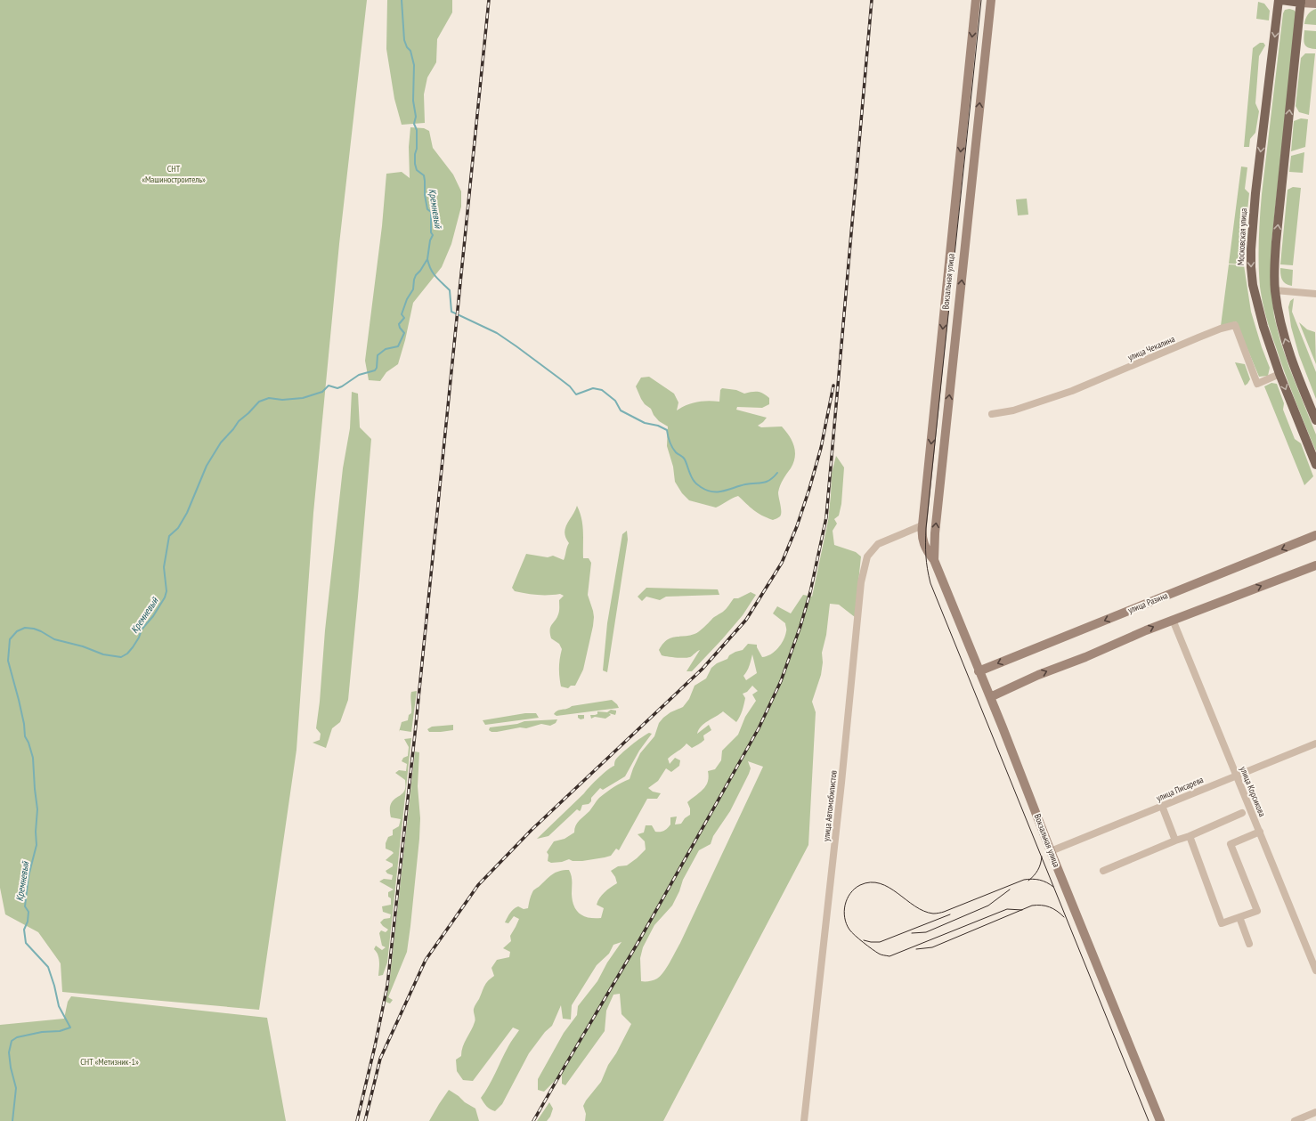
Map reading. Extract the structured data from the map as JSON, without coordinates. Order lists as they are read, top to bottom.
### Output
{
  "streets": {
    "main road": ["Московская улица", "Вокзальная улица", "улица Разина"],
    "street": [
      "улица Чекалина",
      "улица Писарева",
      "улица Корсикова",
      "улица Автомобилистов"
    ]
  },
  "crossings": [
    ["Московская улица", "улица Чекалина"],
    ["Вокзальная улица", "улица Разина"],
    ["Вокзальная улица", "улица Писарева"],
    ["Вокзальная улица", "улица Автомобилистов"],
    ["улица Писарева", "улица Корсикова"]
  ],
  "water": ["Кремневый"],
  "parks": ["СНТ «Машиностроитель»", "СНТ «Метизник-1»"]
}
